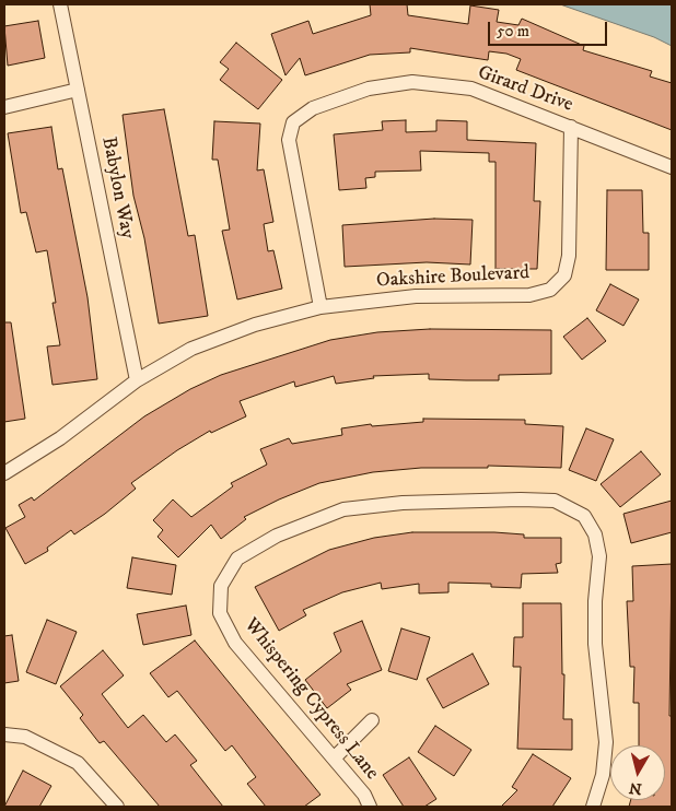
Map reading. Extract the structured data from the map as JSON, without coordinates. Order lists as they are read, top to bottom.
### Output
{
  "streets": {
    "street": [
      "Girard Drive",
      "Babylon Way",
      "Oakshire Boulevard",
      "Whispering Cypress Lane"
    ]
  },
  "crossings": [
    ["Girard Drive", "Oakshire Boulevard"],
    ["Babylon Way", "Oakshire Boulevard"]
  ],
  "scale_bar": "50 m",
  "north": "bottom"
}
